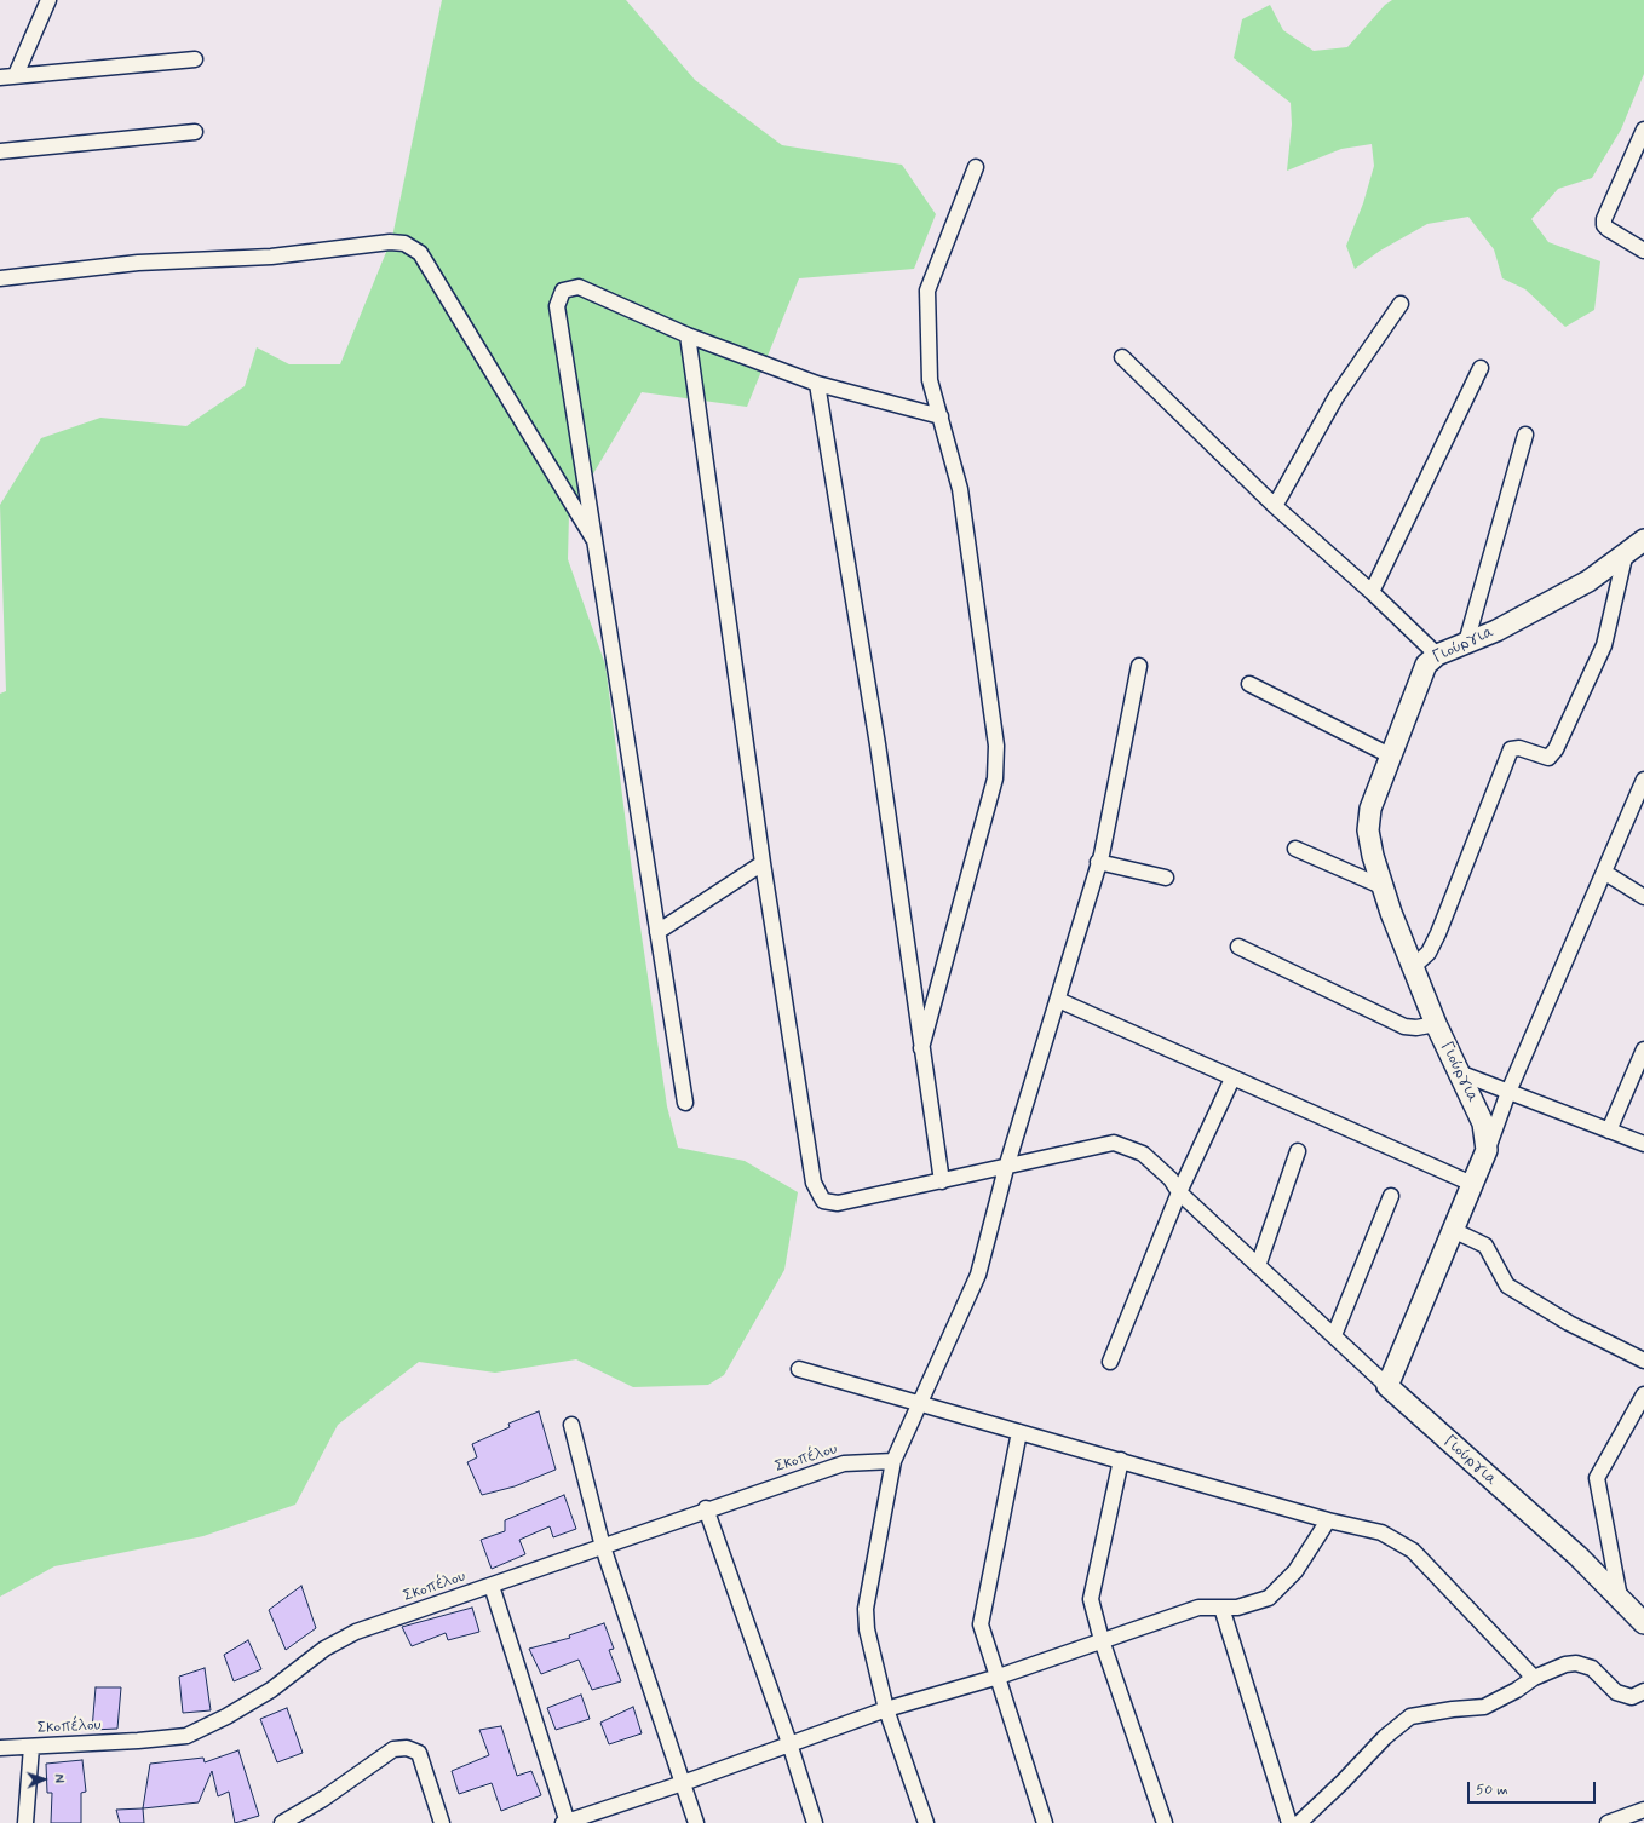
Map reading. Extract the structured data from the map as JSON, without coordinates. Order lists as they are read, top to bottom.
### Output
{
  "streets": {
    "street": ["Γιούργια", "Σκοπέλου"]
  },
  "scale_bar": "50 m",
  "north": "right"
}
